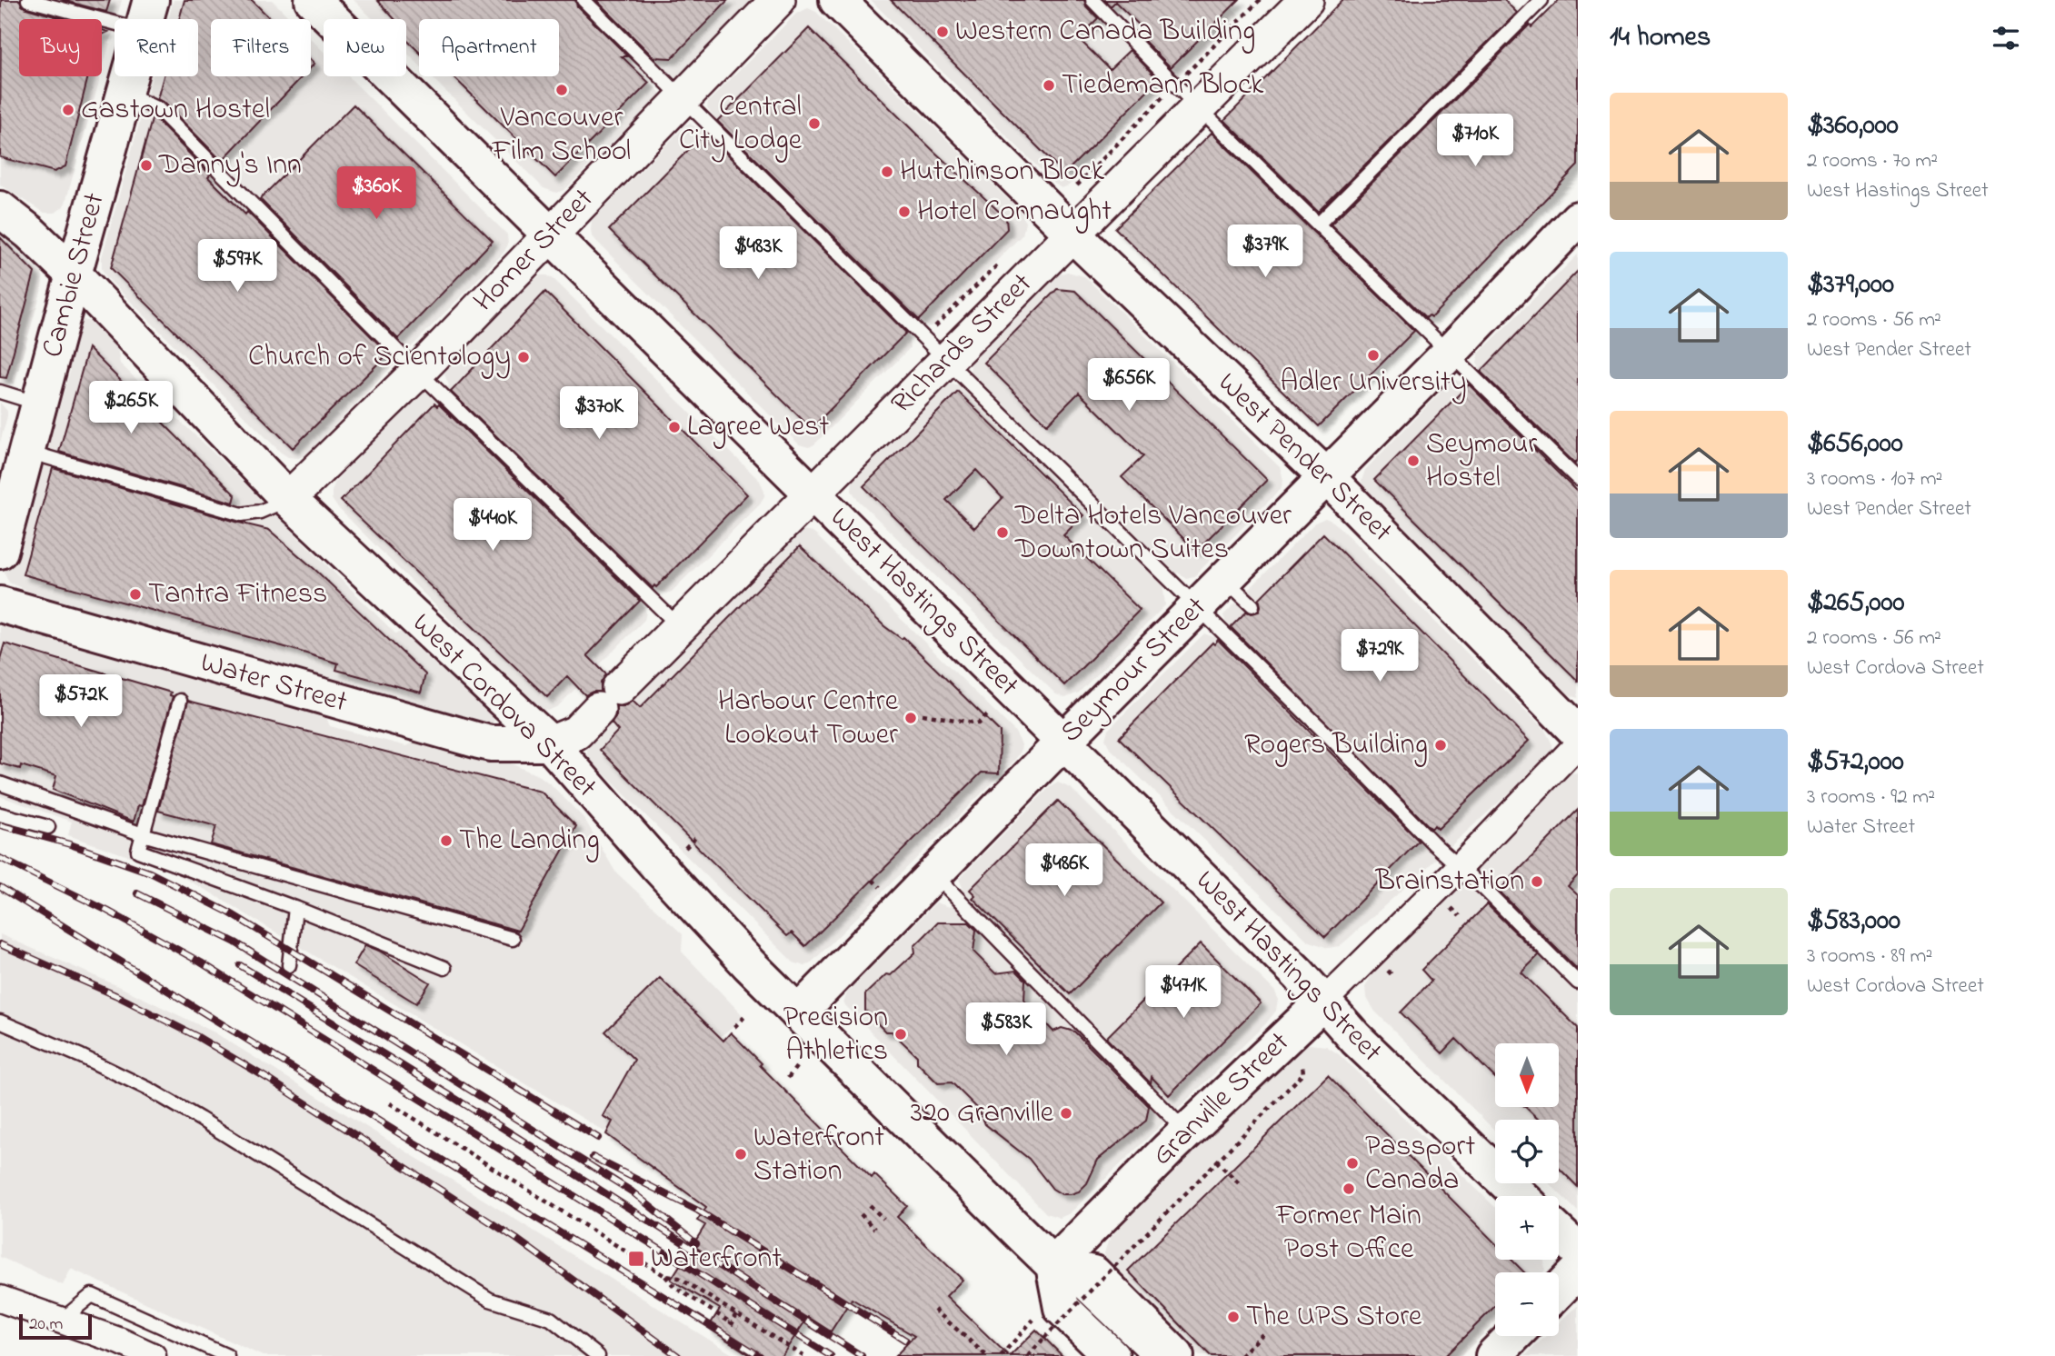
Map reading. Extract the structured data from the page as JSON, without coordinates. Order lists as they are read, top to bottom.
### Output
{
  "streets": {
    "main road": [
      "Cambie Street",
      "West Pender Street",
      "West Hastings Street",
      "Seymour Street",
      "Water Street",
      "West Cordova Street",
      "Granville Street"
    ],
    "street": ["Homer Street", "Richards Street"]
  },
  "crossings": [
    ["Homer Street", "West Hastings Street"],
    ["Homer Street", "West Cordova Street"],
    ["Cambie Street", "West Cordova Street"],
    ["Richards Street", "West Pender Street"],
    ["Richards Street", "West Hastings Street"],
    ["Richards Street", "Water Street"],
    ["Richards Street", "West Cordova Street"],
    ["West Pender Street", "Seymour Street"],
    ["West Hastings Street", "Seymour Street"],
    ["West Hastings Street", "Granville Street"],
    ["Seymour Street", "West Cordova Street"],
    ["Water Street", "West Cordova Street"],
    ["West Cordova Street", "Granville Street"]
  ],
  "places": {
    "other": [
      "Western Canada Building",
      "Tiedemann Block",
      "Vancouver Film School",
      "Gastown Hostel",
      "Central City Lodge",
      "Danny's Inn",
      "Hutchinson Block",
      "Hotel Connaught",
      "Adler University",
      "Church of Scientology",
      "Lagree West",
      "Seymour Hostel",
      "Delta Hotels Vancouver Downtown Suites",
      "Tantra Fitness",
      "Harbour Centre Lookout Tower",
      "Rogers Building",
      "The Landing",
      "Brainstation",
      "Precision Athletics",
      "320 Granville",
      "Waterfront Station",
      "Passport Canada",
      "Former Main Post Office",
      "The UPS Store"
    ],
    "transit": ["Waterfront"]
  },
  "scale_bar": "20 m",
  "north": "bottom",
  "page": {
    "heading": "14 homes",
    "chip": [
      "Buy",
      "Rent",
      "Filters",
      "New",
      "Apartment"
    ],
    "list": [
      {
        "name": "$360,000",
        "note": "2 rooms · 70 m² · West Hastings Street"
      },
      {
        "name": "$379,000",
        "note": "2 rooms · 56 m² · West Pender Street"
      },
      {
        "name": "$656,000",
        "note": "3 rooms · 107 m² · West Pender Street"
      },
      {
        "name": "$265,000",
        "note": "2 rooms · 56 m² · West Cordova Street"
      },
      {
        "name": "$572,000",
        "note": "3 rooms · 92 m² · Water Street"
      },
      {
        "name": "$583,000",
        "note": "3 rooms · 89 m² · West Cordova Street"
      }
    ],
    "price": [
      "$710K",
      "$360K",
      "$379K",
      "$483K",
      "$597K",
      "$656K",
      "$265K",
      "$370K",
      "$440K",
      "$729K",
      "$572K",
      "$486K",
      "$471K",
      "$583K"
    ],
    "map_buttons": ["+", "−"],
    "scale": "20 m"
  }
}
